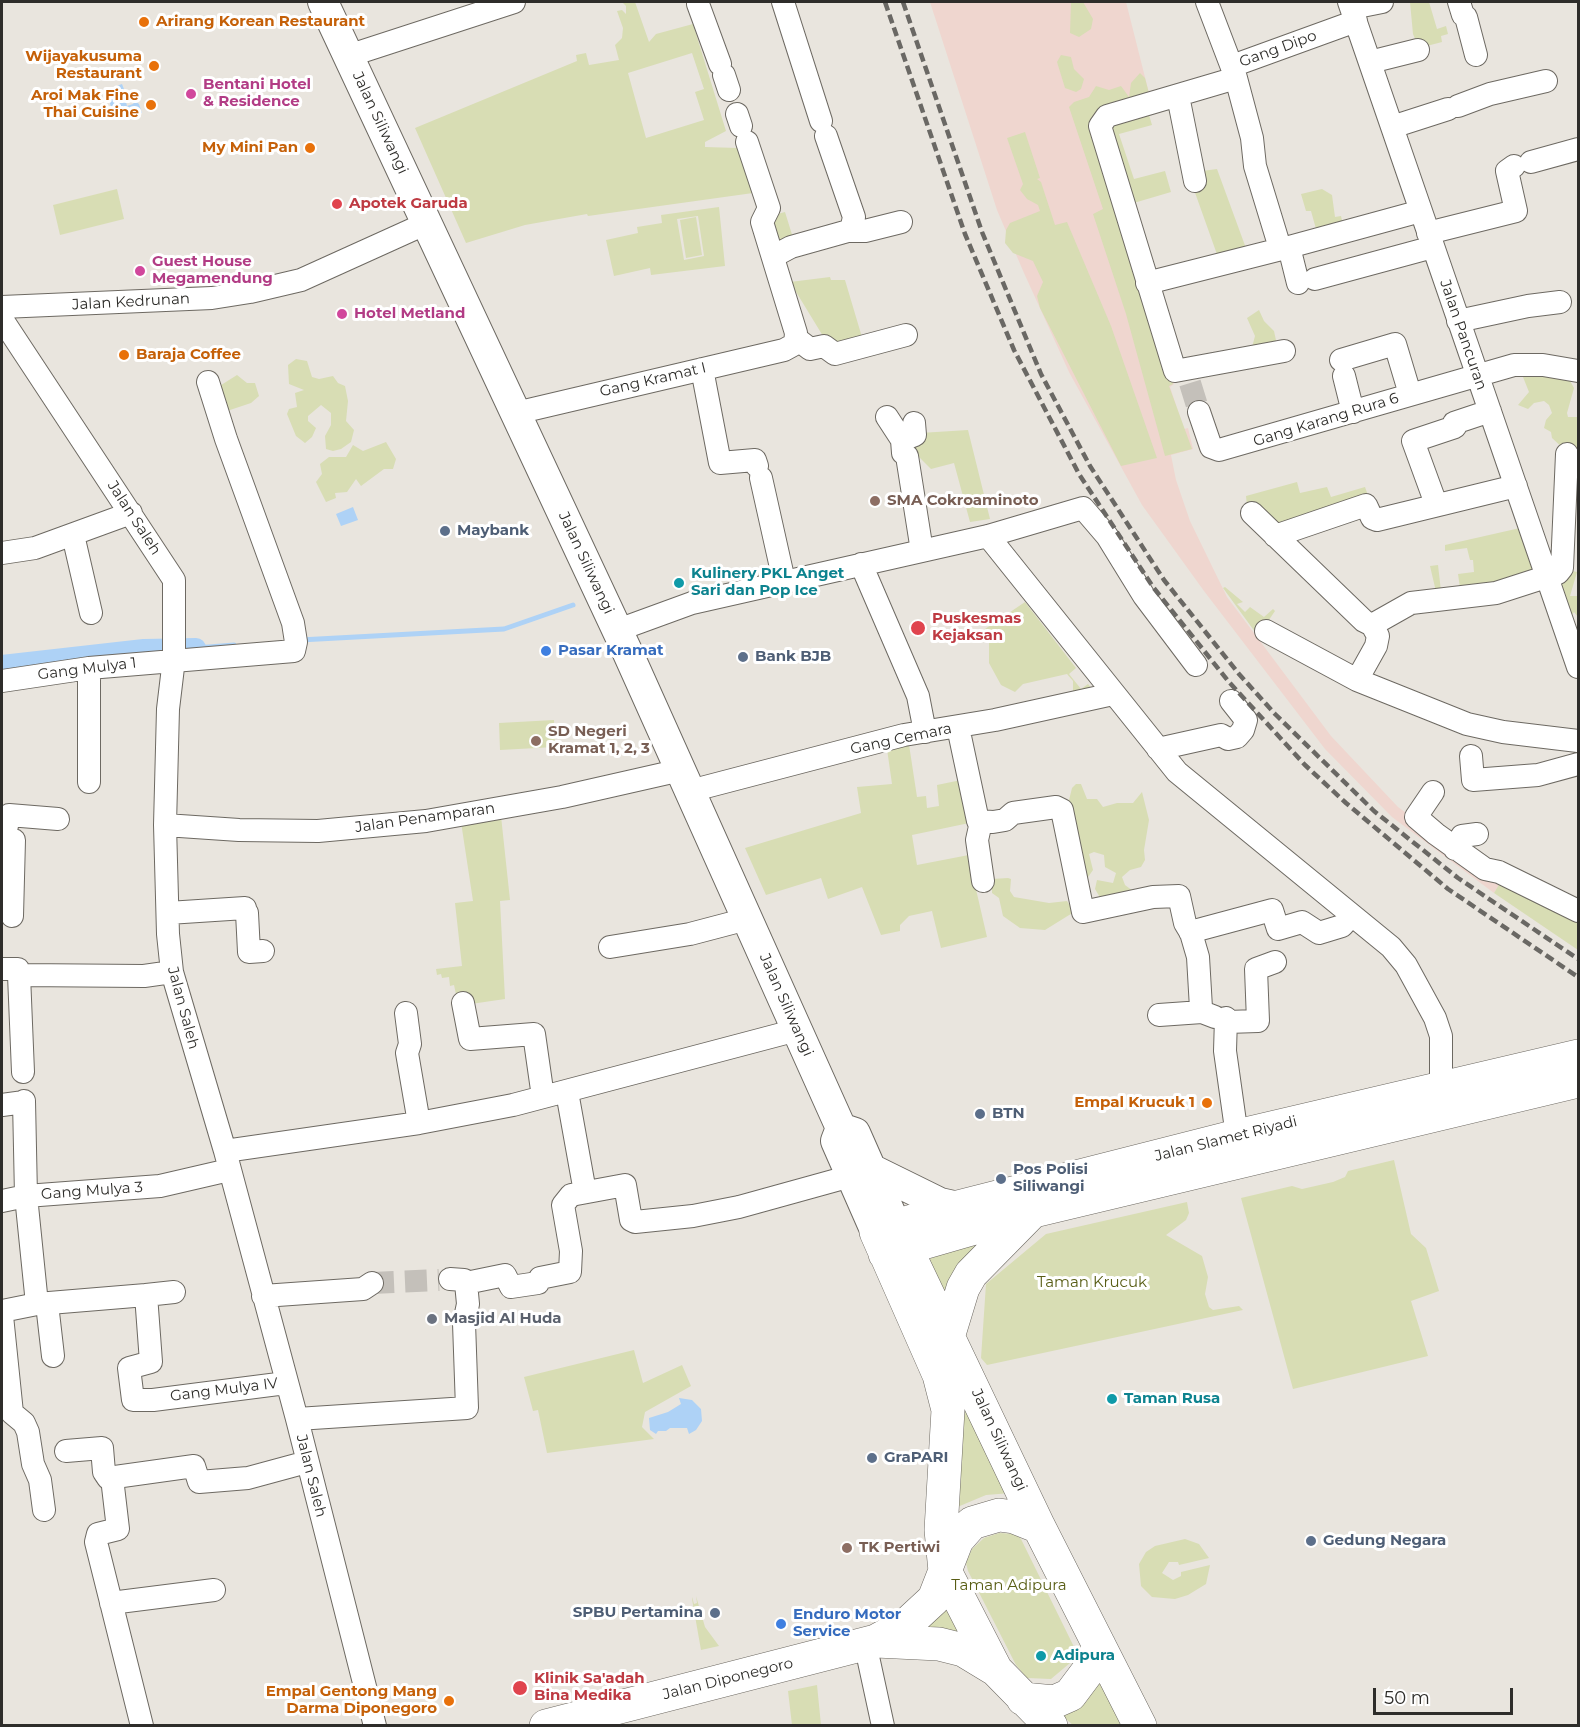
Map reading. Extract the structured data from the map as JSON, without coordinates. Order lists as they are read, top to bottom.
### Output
{
  "streets": {
    "highway": ["Jalan Siliwangi", "Jalan Slamet Riyadi", "Jalan Diponegoro"],
    "street": [
      "Gang Dipo",
      "Jalan Kedrunan",
      "Jalan Pancuran",
      "Gang Kramat I",
      "Gang Karang Rura 6",
      "Jalan Saleh",
      "Gang Mulya 1",
      "Gang Cemara",
      "Jalan Penamparan",
      "Gang Mulya 3",
      "Gang Mulya IV"
    ]
  },
  "crossings": [
    ["Gang Dipo", "Jalan Pancuran"],
    ["Jalan Siliwangi", "Jalan Kedrunan"],
    ["Jalan Siliwangi", "Gang Kramat I"],
    ["Jalan Siliwangi", "Gang Cemara"],
    ["Jalan Siliwangi", "Jalan Penamparan"],
    ["Jalan Siliwangi", "Jalan Slamet Riyadi"],
    ["Jalan Siliwangi", "Gang Mulya 3"],
    ["Jalan Pancuran", "Gang Karang Rura 6"],
    ["Jalan Saleh", "Gang Mulya 1"],
    ["Jalan Saleh", "Jalan Penamparan"],
    ["Jalan Saleh", "Gang Mulya 3"],
    ["Jalan Saleh", "Gang Mulya IV"],
    ["Gang Cemara", "Jalan Penamparan"]
  ],
  "parks": ["Taman Krucuk", "Taman Adipura"],
  "places": [
    "Arirang Korean Restaurant",
    "Wijayakusuma Restaurant",
    "Bentani Hotel & Residence",
    "Aroi Mak Fine Thai Cuisine",
    "My Mini Pan",
    "Apotek Garuda",
    "Guest House Megamendung",
    "Hotel Metland",
    "Baraja Coffee",
    "SMA Cokroaminoto",
    "Maybank",
    "Kulinery PKL Anget Sari dan Pop Ice",
    "Puskesmas Kejaksan",
    "Pasar Kramat",
    "Bank BJB",
    "SD Negeri Kramat 1, 2, 3",
    "Empal Krucuk 1",
    "BTN",
    "Pos Polisi Siliwangi",
    "Masjid Al Huda",
    "Taman Rusa",
    "GraPARI",
    "Gedung Negara",
    "TK Pertiwi",
    "SPBU Pertamina",
    "Enduro Motor Service",
    "Adipura",
    "Klinik Sa'adah Bina Medika",
    "Empal Gentong Mang Darma Diponegoro"
  ],
  "scale_bar": "50 m"
}
